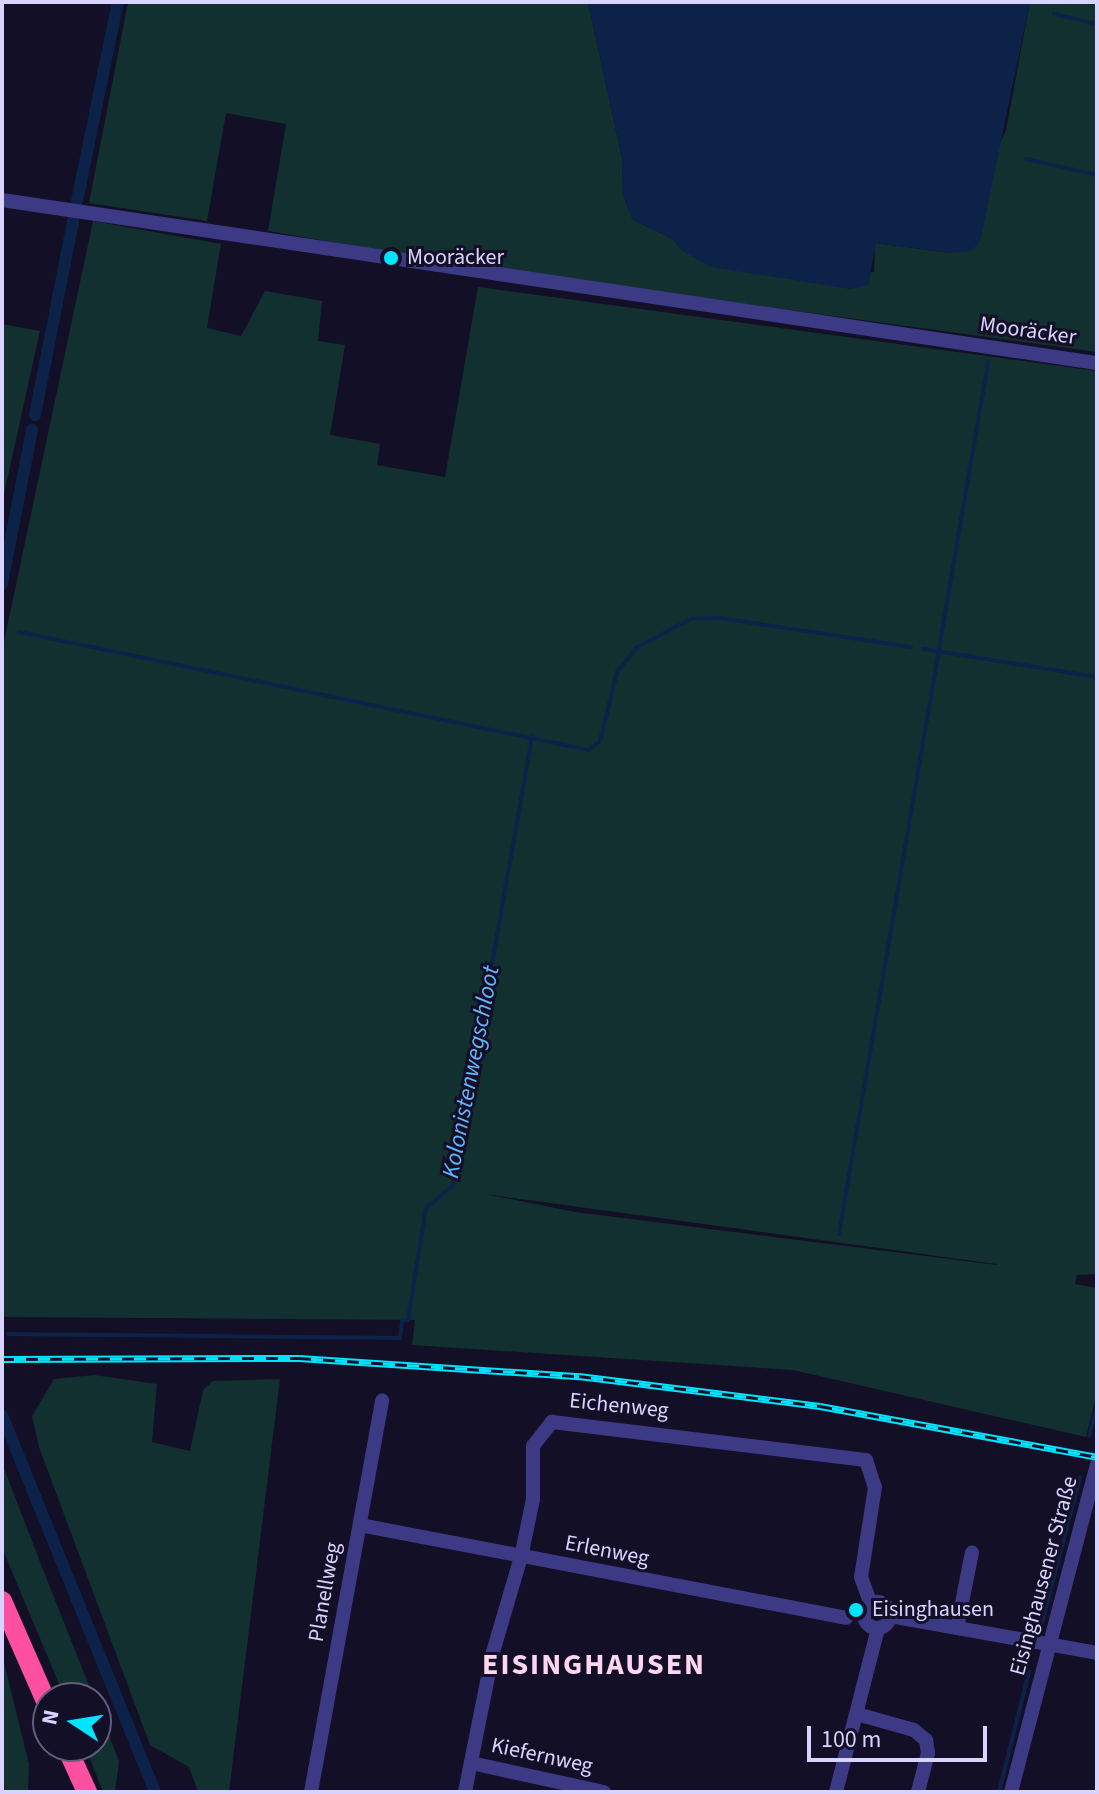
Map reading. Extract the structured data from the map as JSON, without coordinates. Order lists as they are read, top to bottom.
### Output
{
  "streets": {
    "street": [
      "Mooräcker",
      "Eichenweg",
      "Erlenweg",
      "Eisinghausener Straße",
      "Planellweg",
      "Kiefernweg"
    ]
  },
  "crossings": [
    ["Eichenweg", "Erlenweg"],
    ["Eichenweg", "Kiefernweg"],
    ["Erlenweg", "Planellweg"]
  ],
  "districts": ["EISINGHAUSEN"],
  "water": ["Kolonistenwegschloot"],
  "places": ["Mooräcker", "Eisinghausen"],
  "scale_bar": "100 m",
  "north": "left"
}
